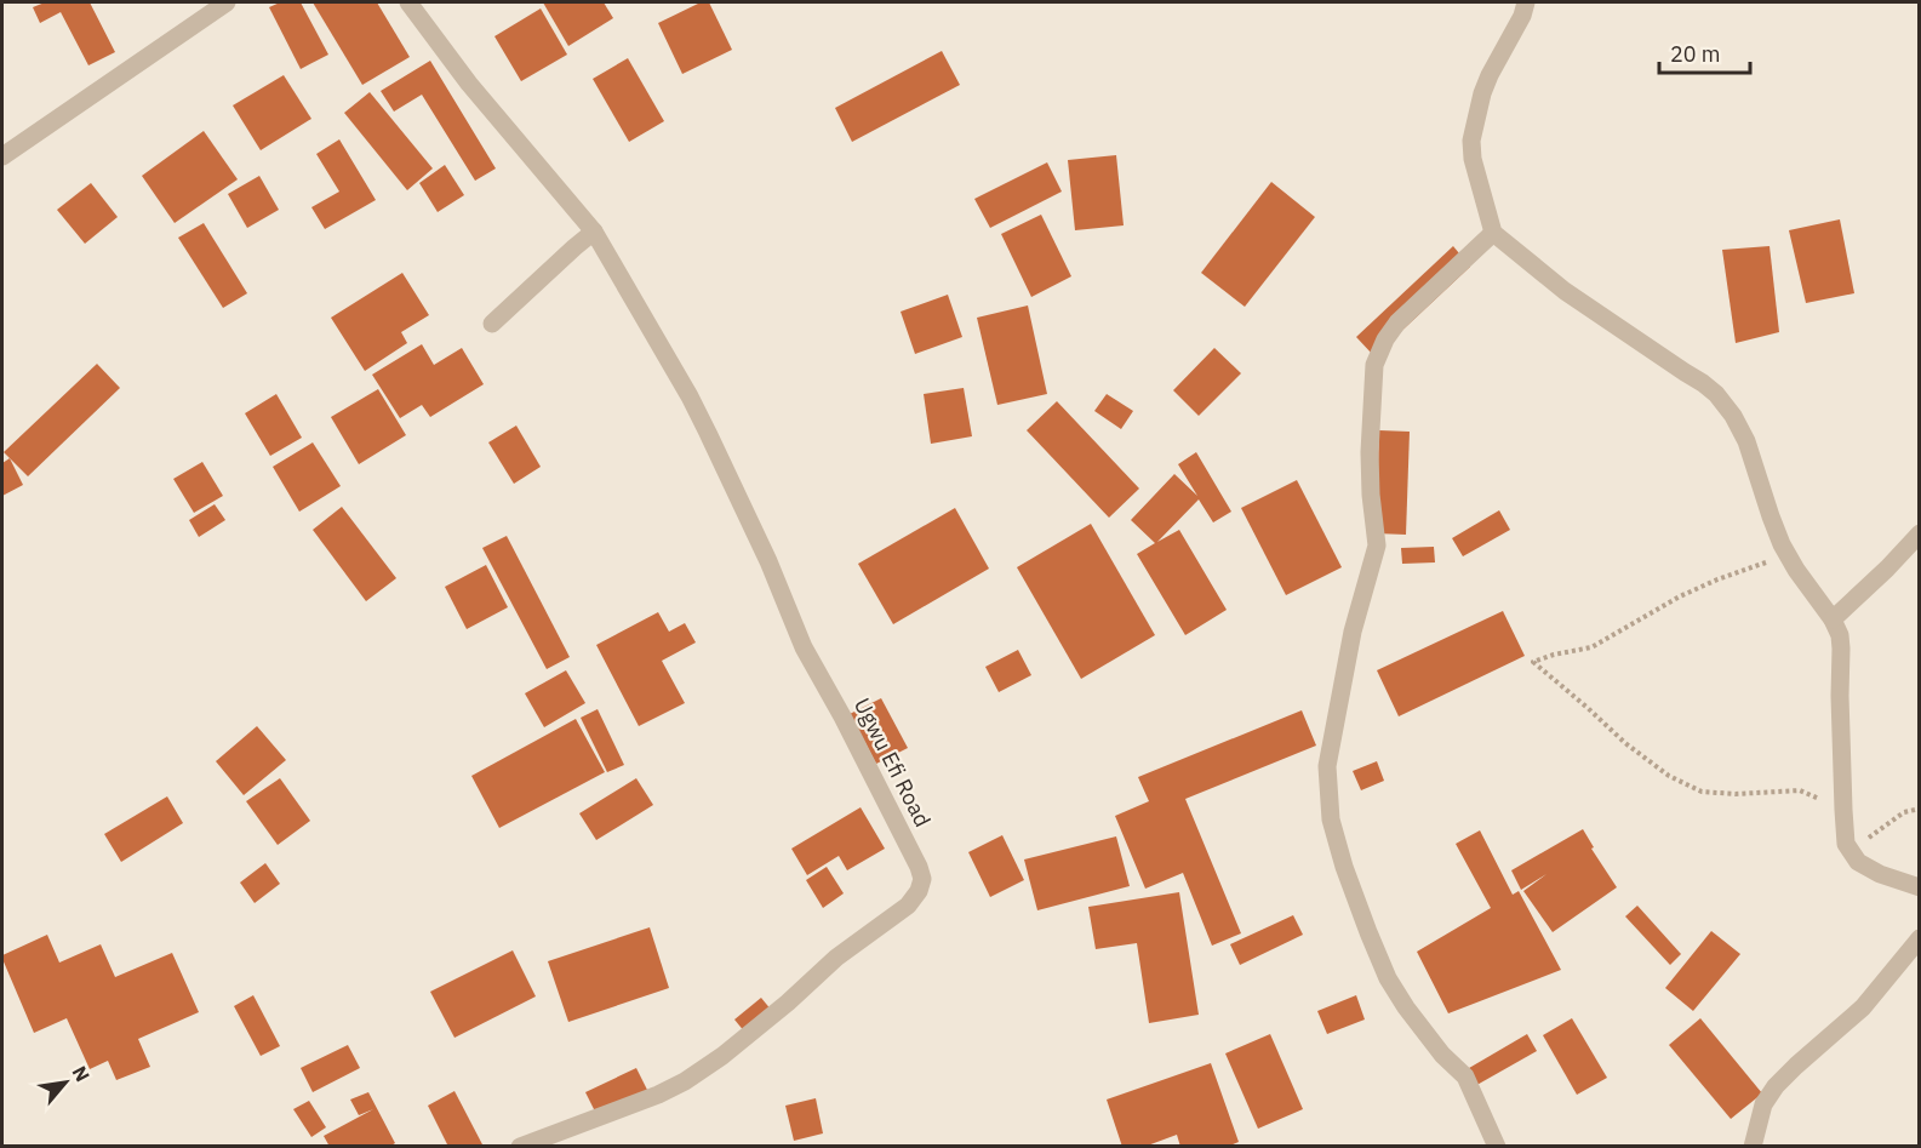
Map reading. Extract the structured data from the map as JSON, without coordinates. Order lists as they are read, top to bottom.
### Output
{
  "streets": {
    "street": ["Ugwu Efi Road"]
  },
  "scale_bar": "20 m",
  "north": "top right"
}
